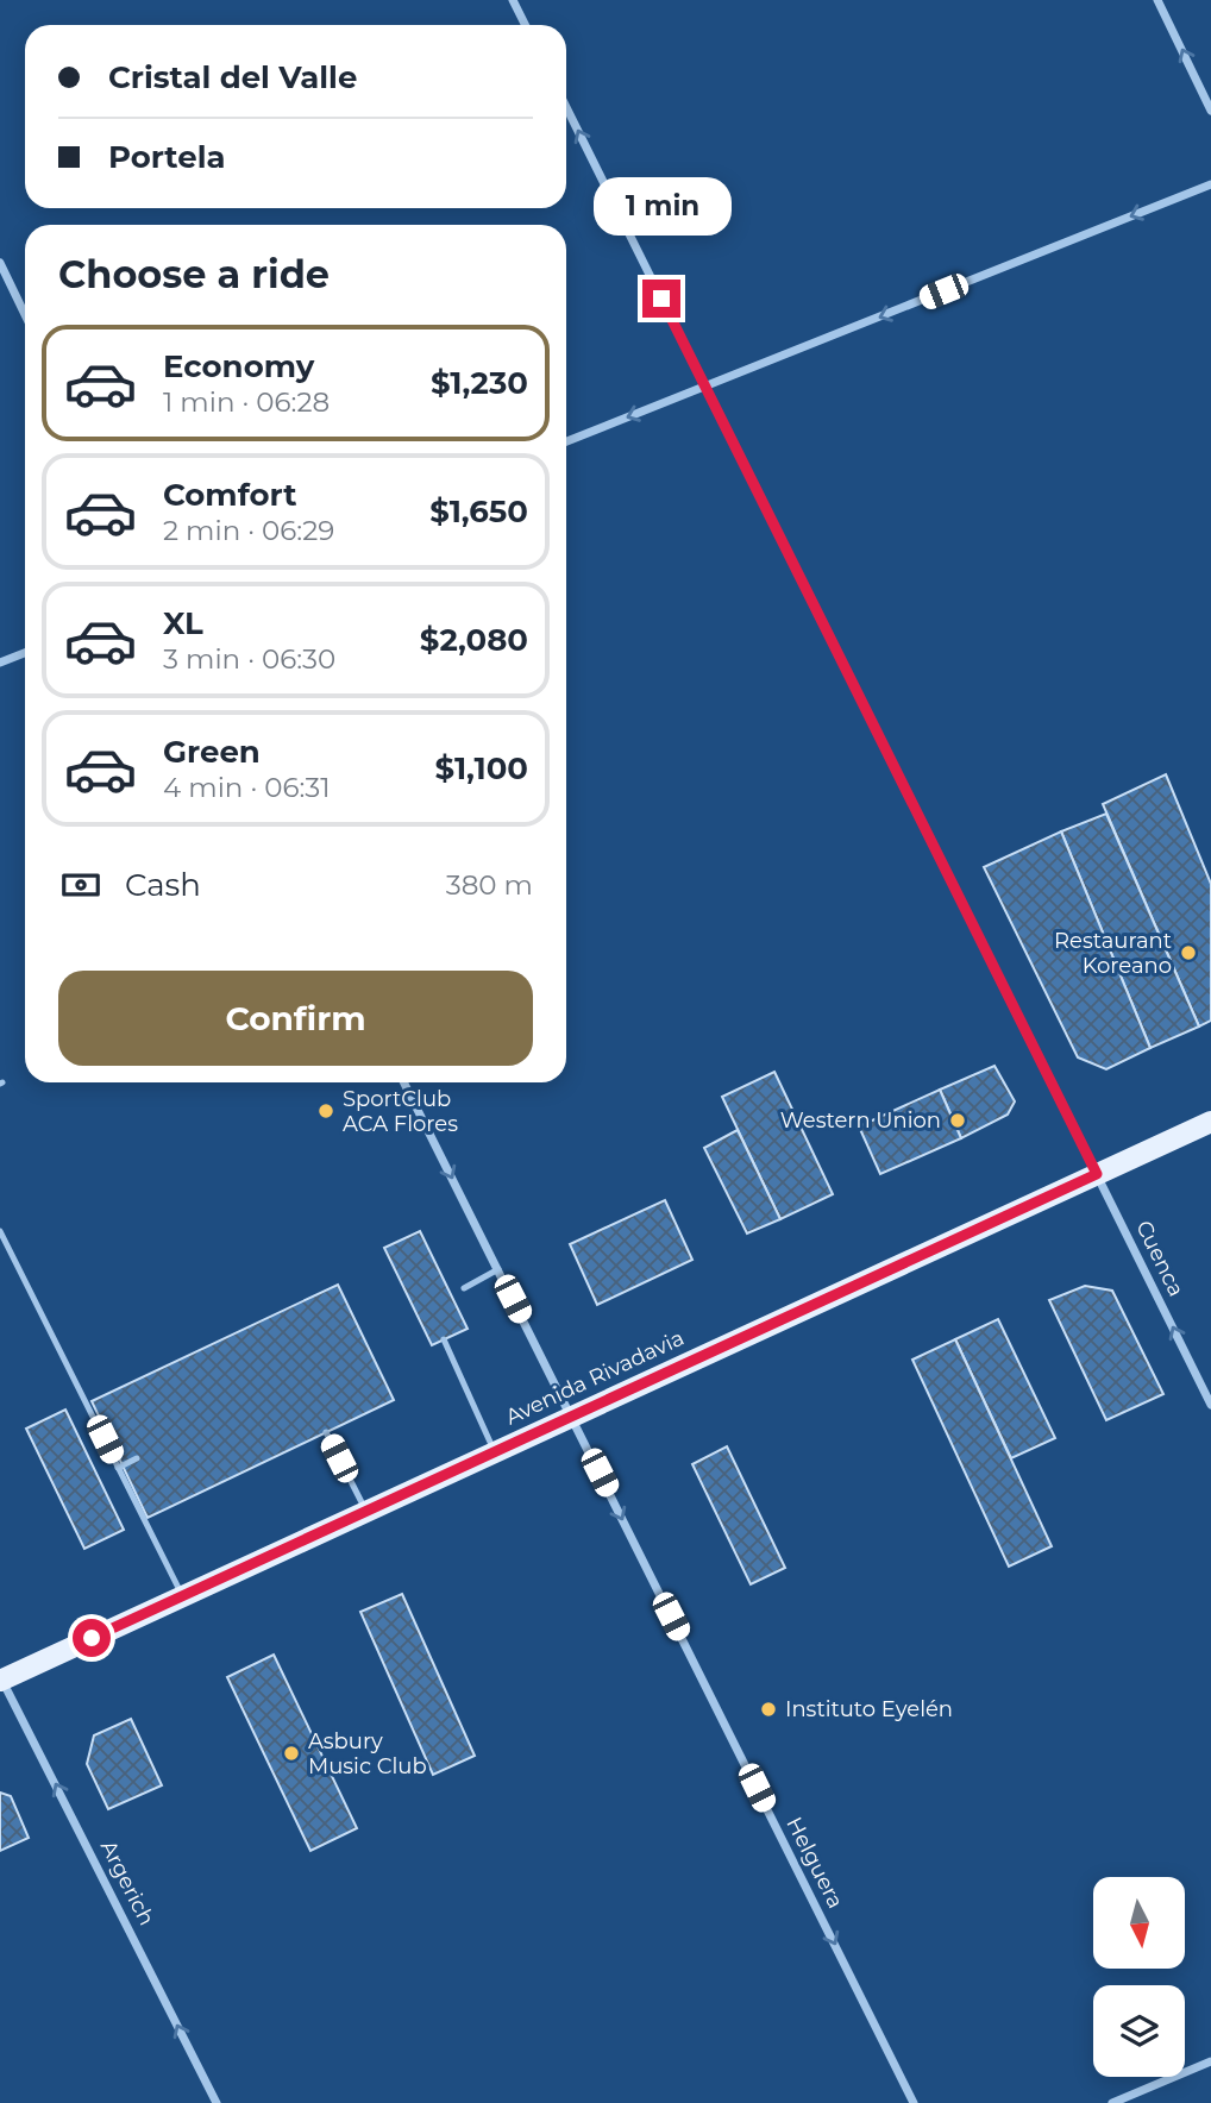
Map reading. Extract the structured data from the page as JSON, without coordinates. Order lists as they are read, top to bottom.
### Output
{
  "streets": {
    "main road": ["Avenida Rivadavia"],
    "street": ["Cuenca", "Helguera", "Argerich"]
  },
  "crossings": [
    ["Cuenca", "Avenida Rivadavia"],
    ["Avenida Rivadavia", "Helguera"],
    ["Avenida Rivadavia", "Argerich"]
  ],
  "one_way": ["Cuenca", "Helguera", "Argerich"],
  "places": [
    "Restaurant Koreano",
    "SportClub ACA Flores",
    "Western Union",
    "Instituto Eyelén",
    "Asbury Music Club"
  ],
  "north": "bottom",
  "page": {
    "banner": ["Cristal del Valle", "Portela"],
    "bubble": "1 min",
    "heading": "Choose a ride",
    "list": [
      {
        "name": "Economy",
        "note": "1 min · 06:28",
        "value": "$1,230"
      },
      {
        "name": "Comfort",
        "note": "2 min · 06:29",
        "value": "$1,650"
      },
      {
        "name": "XL",
        "note": "3 min · 06:30",
        "value": "$2,080"
      },
      {
        "name": "Green",
        "note": "4 min · 06:31",
        "value": "$1,100"
      }
    ],
    "pay": ["Cash", "380 m"],
    "buttons": "Confirm"
  }
}
